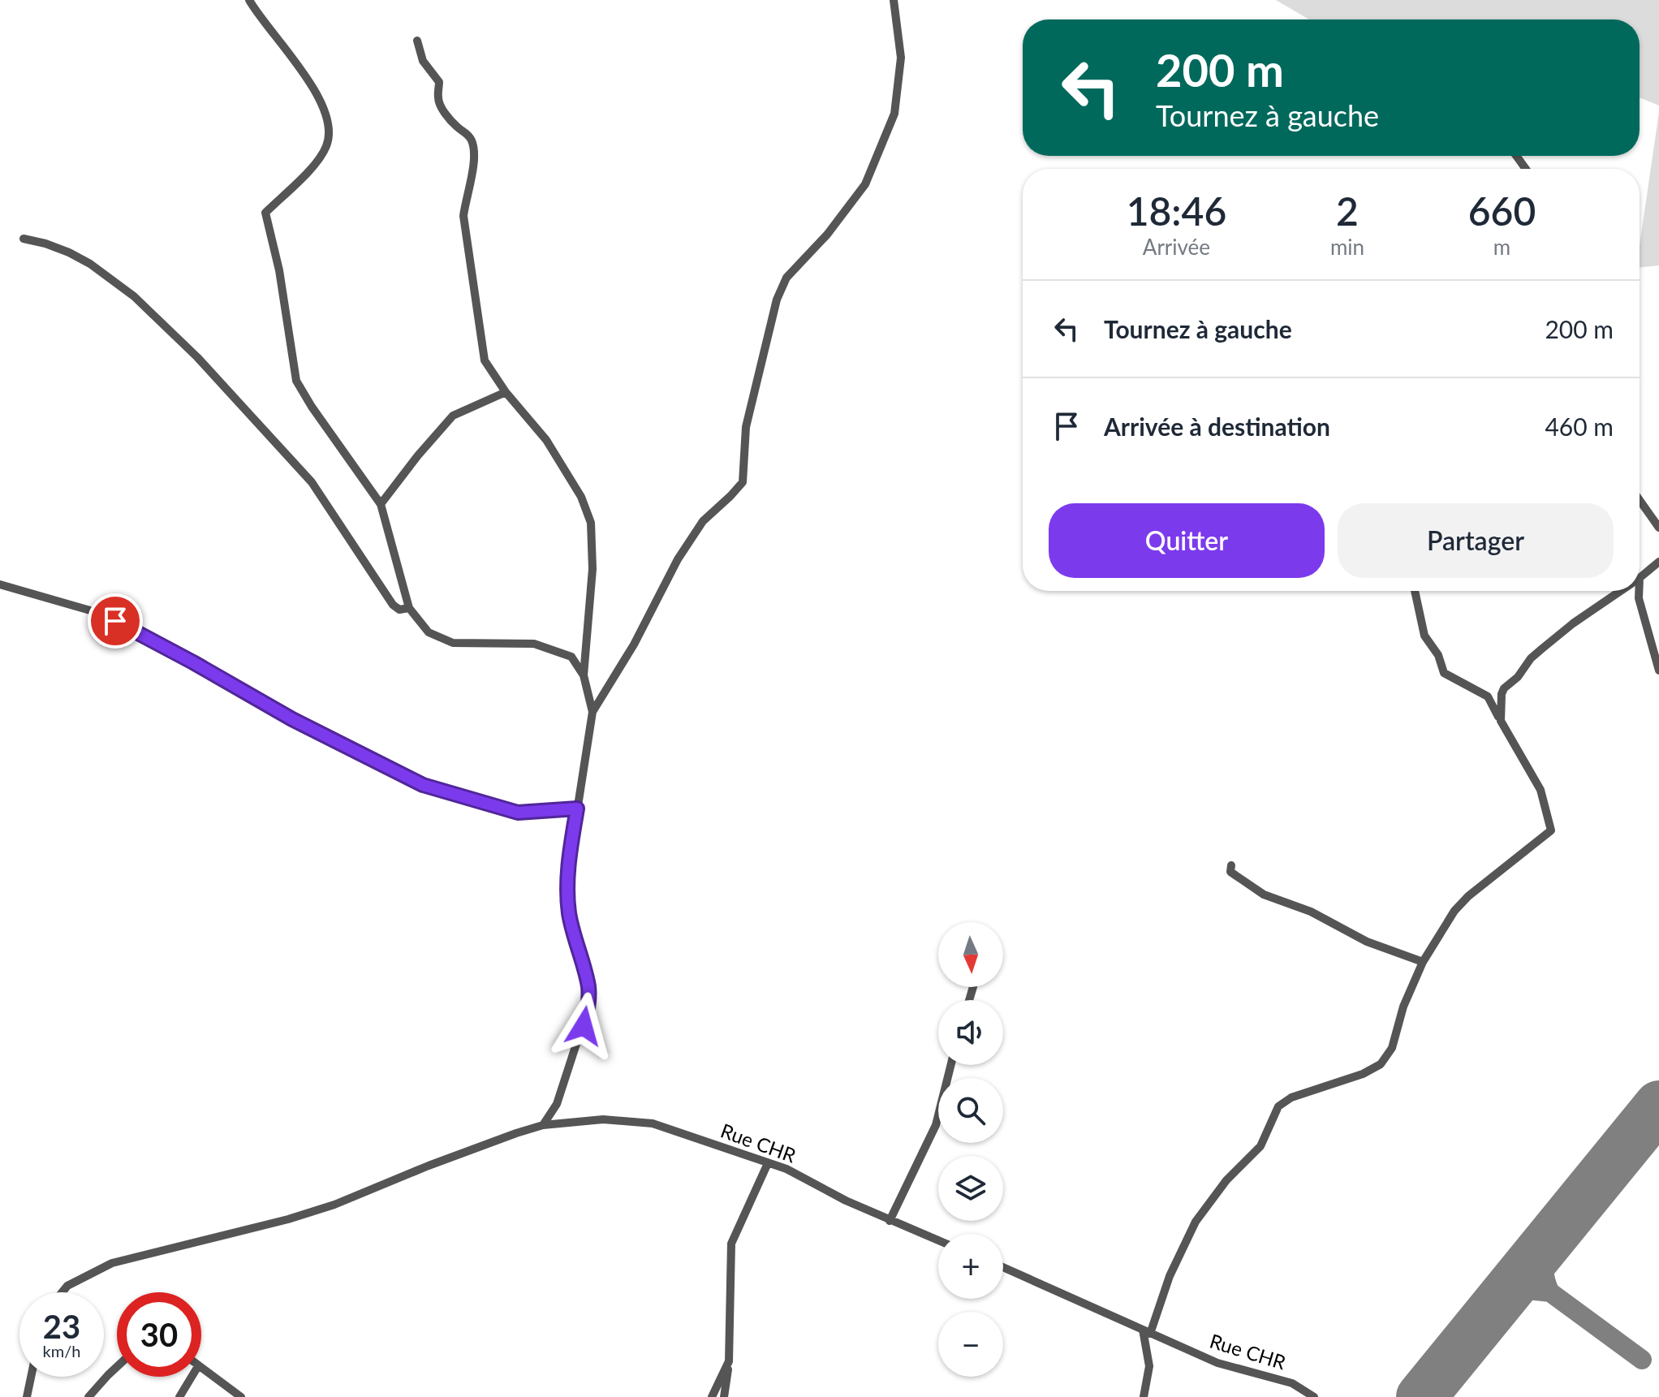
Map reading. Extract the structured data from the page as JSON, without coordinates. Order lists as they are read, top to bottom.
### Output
{
  "streets": {
    "street": ["Rue CHR"]
  },
  "north": "bottom",
  "page": {
    "turn": ["200 m", "Tournez à gauche"],
    "eta": [
      "18:46",
      "Arrivée",
      "2",
      "min",
      "660",
      "m"
    ],
    "list": [
      {
        "name": "Tournez à gauche",
        "value": "200 m"
      },
      {
        "name": "Arrivée à destination",
        "value": "460 m"
      }
    ],
    "buttons": ["Quitter", "Partager"],
    "map_buttons": ["+", "−"],
    "speed": "23 km/h",
    "limit": "30"
  }
}
